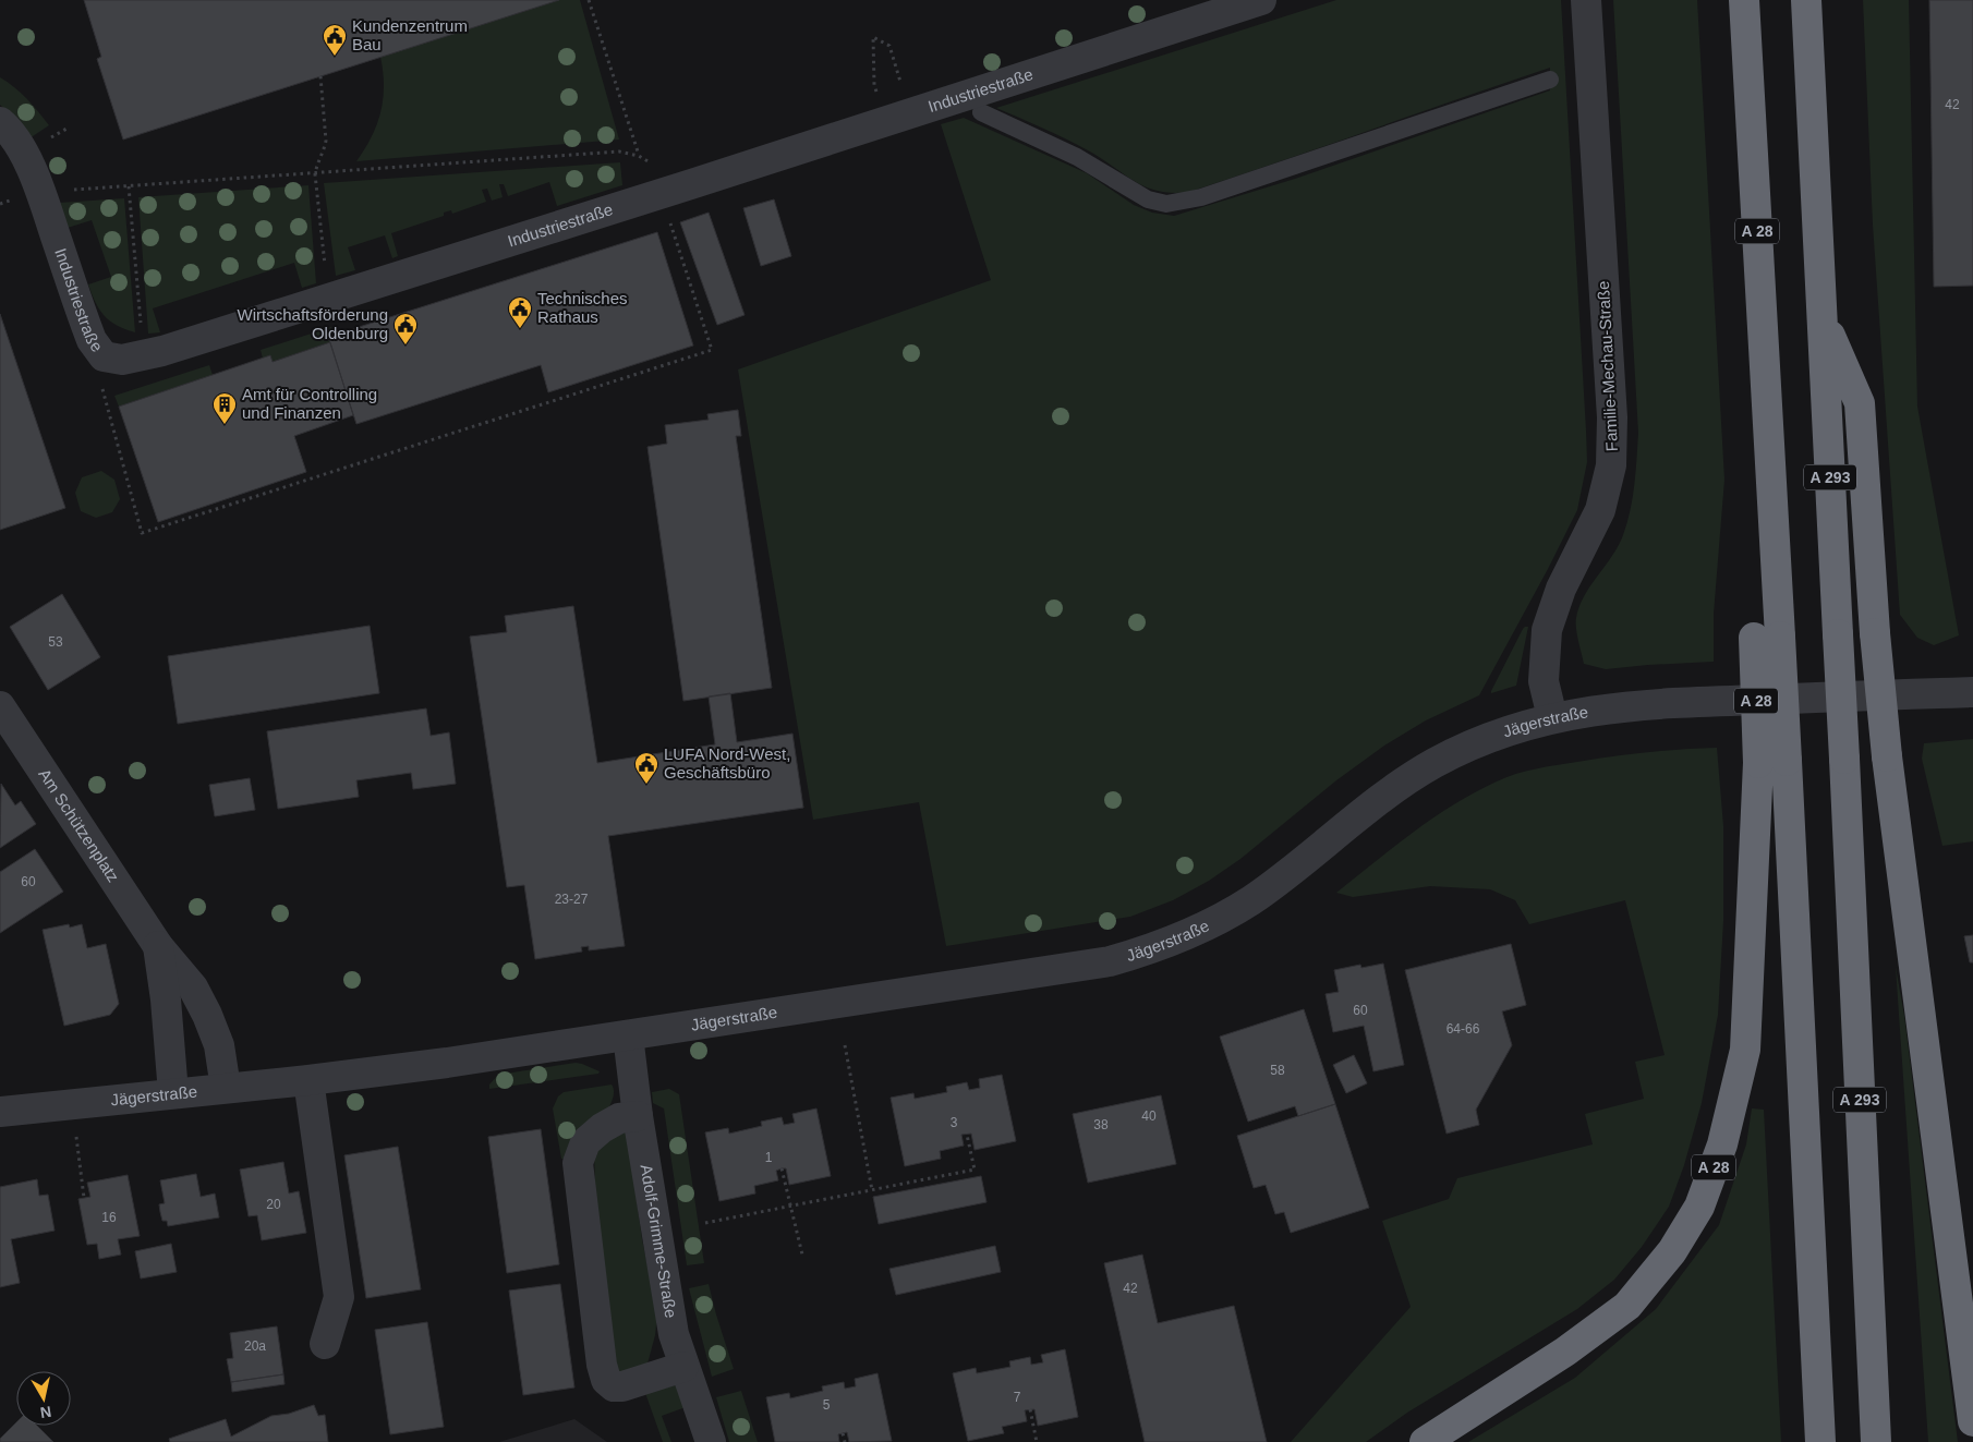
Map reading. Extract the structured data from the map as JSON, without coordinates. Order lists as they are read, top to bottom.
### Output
{
  "streets": {
    "highway": ["A 28", "A 293"],
    "street": [
      "Industriestraße",
      "Familie-Mechau-Straße",
      "Jägerstraße",
      "Am Schützenplatz",
      "Adolf-Grimme-Straße"
    ]
  },
  "crossings": [
    ["Familie-Mechau-Straße", "Jägerstraße"],
    ["Jägerstraße", "Am Schützenplatz"],
    ["Jägerstraße", "Adolf-Grimme-Straße"]
  ],
  "places": {
    "public building": [
      "Kundenzentrum Bau",
      "Technisches Rathaus",
      "Wirtschaftsförderung Oldenburg",
      "LUFA Nord-West, Geschäftsbüro"
    ],
    "building": ["Amt für Controlling und Finanzen"]
  },
  "house_numbers": [
    "42",
    "53",
    "60",
    "23-27",
    "60",
    "64-66",
    "58",
    "40",
    "3",
    "38",
    "1",
    "20",
    "16",
    "42",
    "20a",
    "7",
    "5"
  ],
  "north": "bottom"
}
